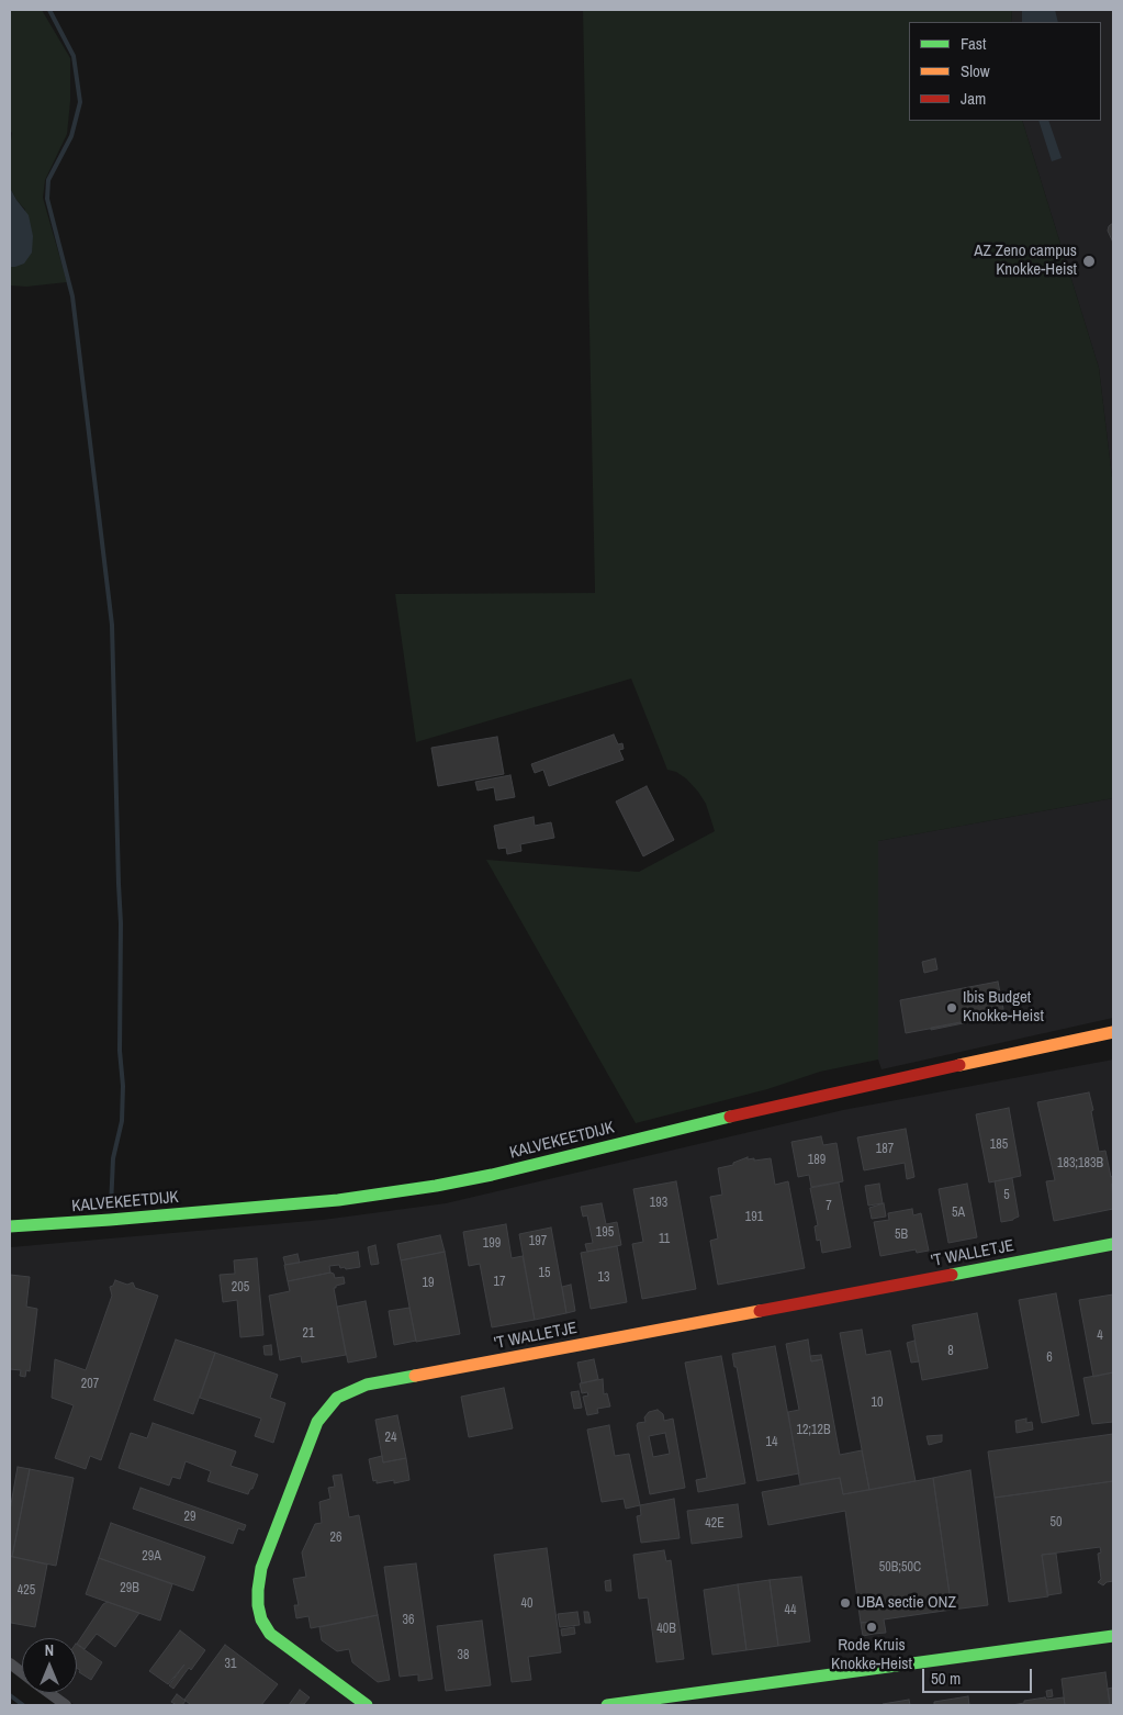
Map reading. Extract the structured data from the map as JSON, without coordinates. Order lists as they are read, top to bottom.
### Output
{
  "streets": {
    "street": ["KALVEKEETDIJK", "'T WALLETJE"]
  },
  "places": [
    "AZ Zeno campus Knokke-Heist",
    "Ibis Budget Knokke-Heist",
    "UBA sectie ONZ",
    "Rode Kruis Knokke-Heist"
  ],
  "house_numbers": [
    "185",
    "187",
    "189",
    "183;183B",
    "5",
    "193",
    "7",
    "5A",
    "191",
    "195",
    "5B",
    "11",
    "197",
    "199",
    "15",
    "13",
    "17",
    "19",
    "205",
    "21",
    "4",
    "8",
    "6",
    "207",
    "10",
    "12;12B",
    "24",
    "14",
    "29",
    "50",
    "42E",
    "26",
    "29A",
    "50B;50C",
    "29B",
    "425",
    "40",
    "44",
    "36",
    "40B",
    "38",
    "31"
  ],
  "legend": ["Fast", "Slow", "Jam"],
  "scale_bar": "50 m",
  "north": "top"
}
